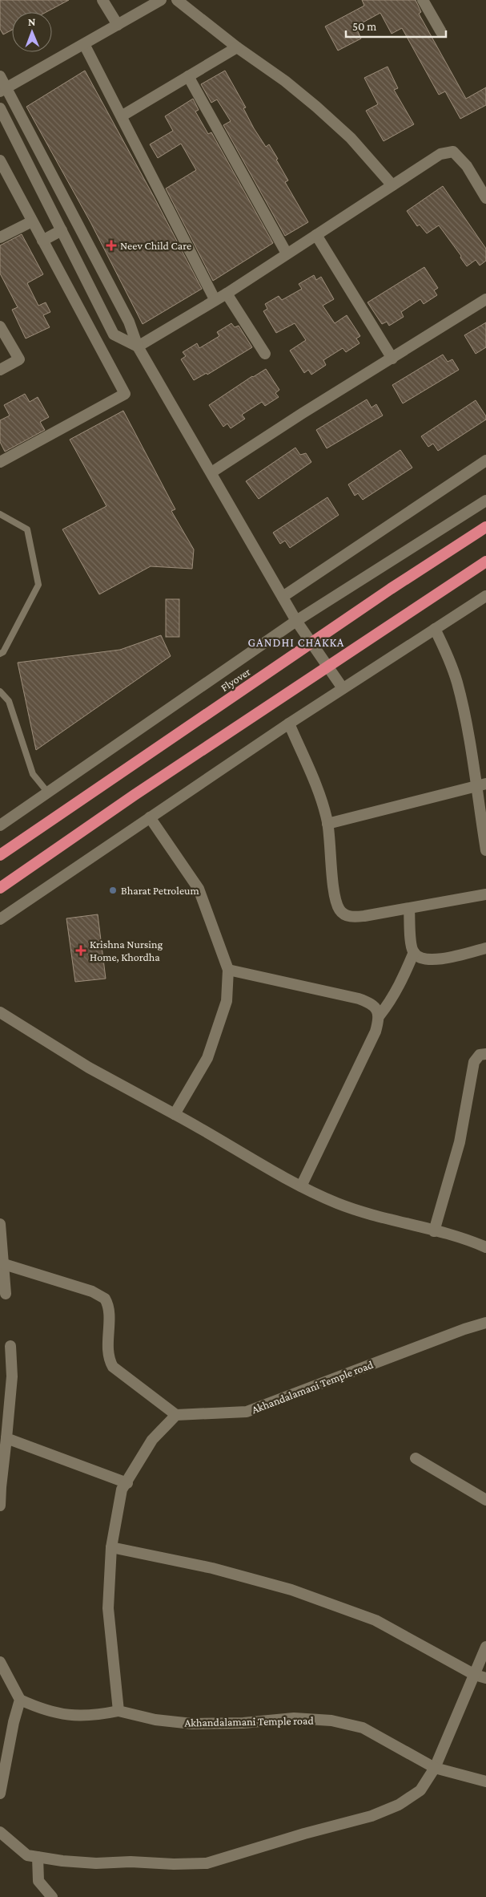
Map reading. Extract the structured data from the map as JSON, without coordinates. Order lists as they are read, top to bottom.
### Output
{
  "streets": {
    "highway": ["Flyover"],
    "street": ["Akhandalamani Temple road"]
  },
  "districts": ["GANDHI CHAKKA"],
  "places": {
    "health": ["Neev Child Care", "Krishna Nursing Home, Khordha"],
    "other": ["Bharat Petroleum"]
  },
  "scale_bar": "50 m",
  "north": "top"
}
